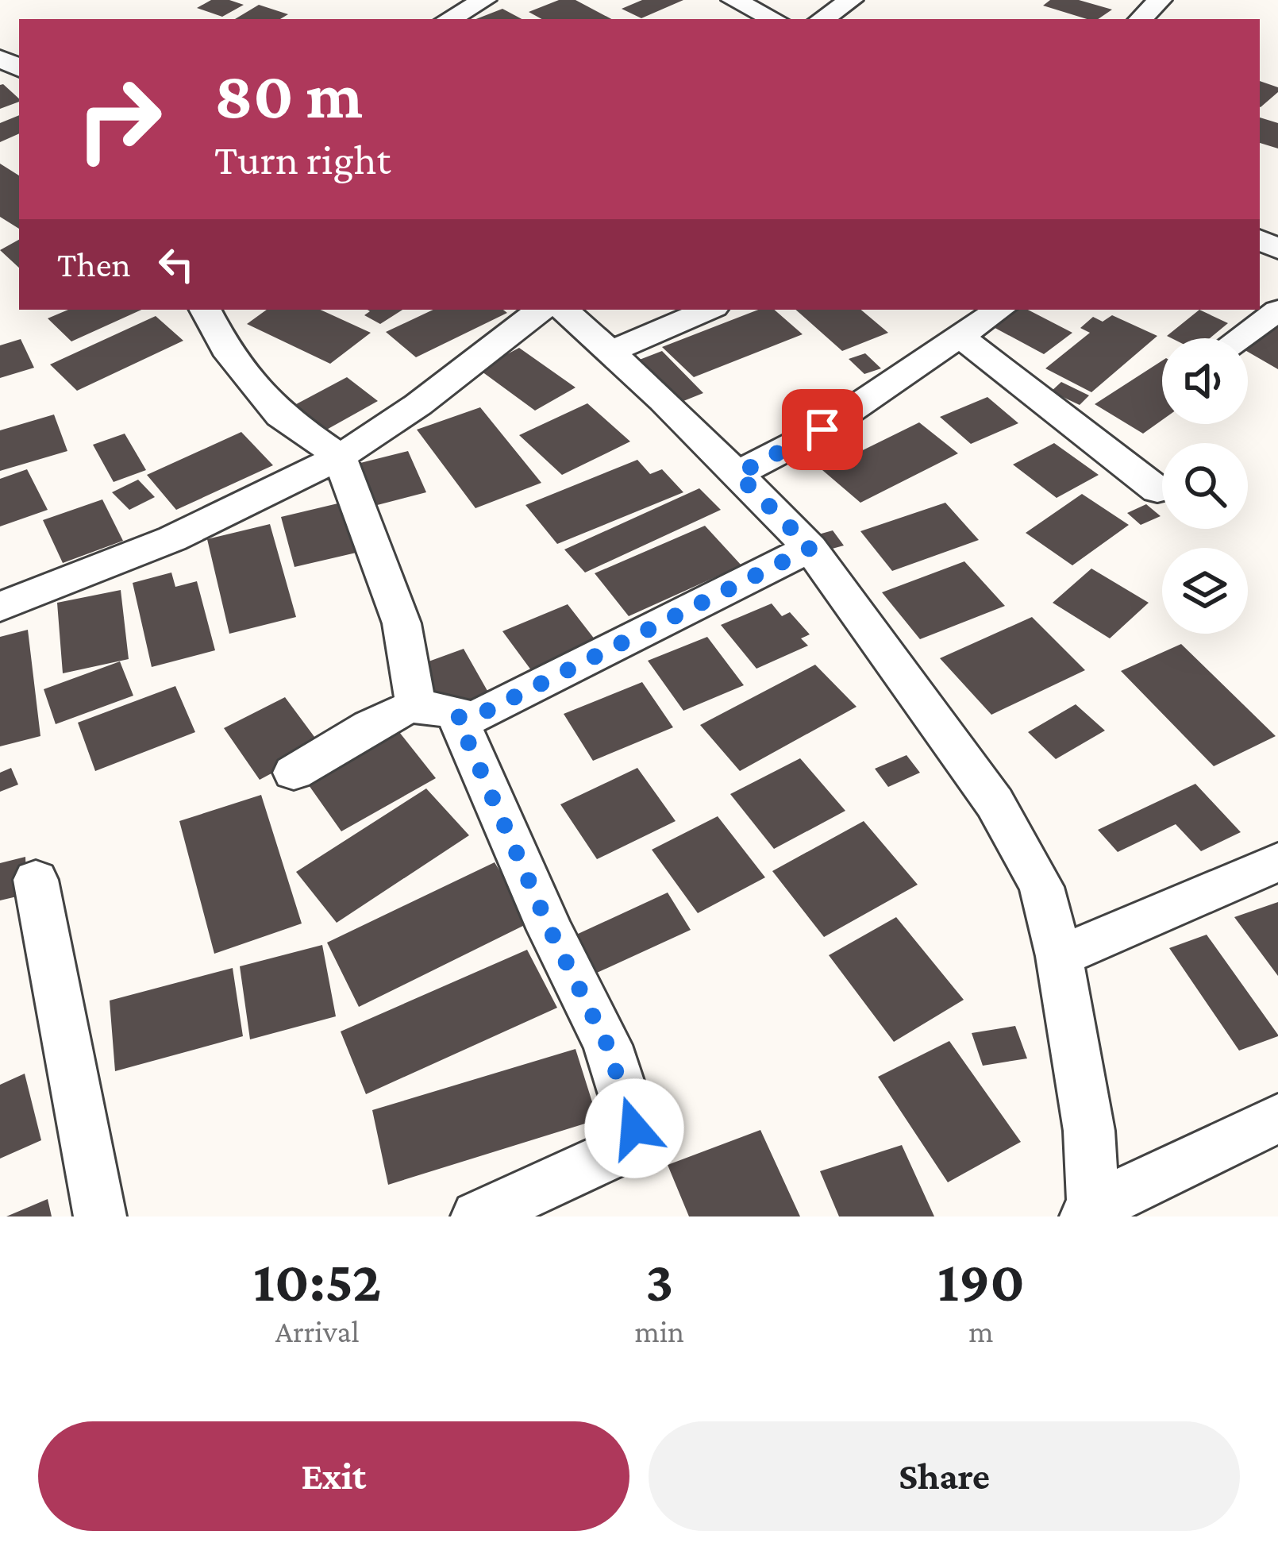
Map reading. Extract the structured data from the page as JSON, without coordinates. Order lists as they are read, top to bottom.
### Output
{
  "page": {
    "turn": ["80 m", "Turn right"],
    "then": "Then",
    "eta": [
      "10:52",
      "Arrival",
      "3",
      "min",
      "190",
      "m"
    ],
    "buttons": ["Exit", "Share"]
  }
}
